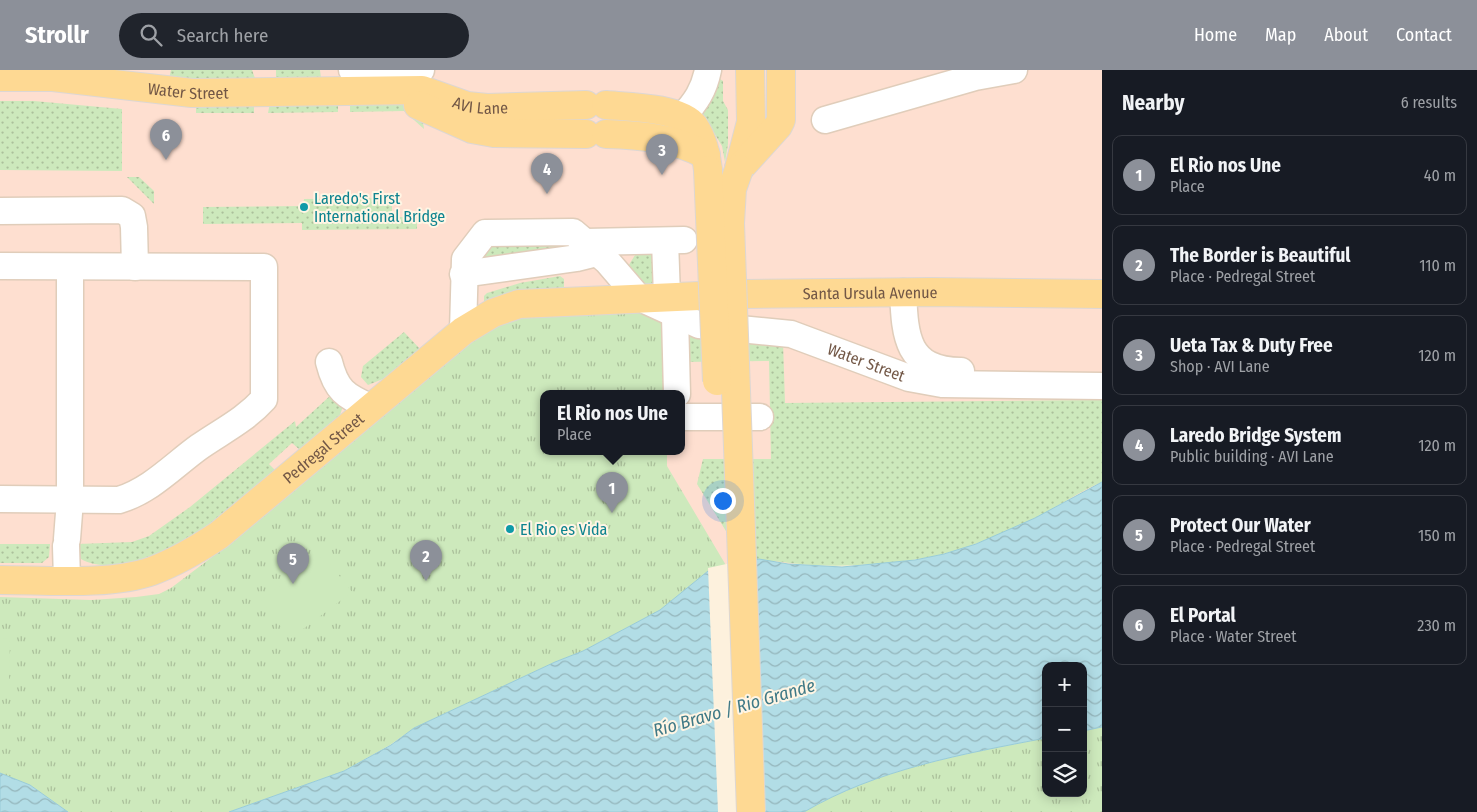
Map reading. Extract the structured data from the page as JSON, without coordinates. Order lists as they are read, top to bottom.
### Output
{
  "streets": {
    "main road": [
      "Water Street",
      "AVI Lane",
      "Santa Ursula Avenue",
      "Pedregal Street"
    ]
  },
  "crossings": [
    ["Water Street", "AVI Lane"],
    ["Water Street", "Santa Ursula Avenue"],
    ["Santa Ursula Avenue", "Pedregal Street"]
  ],
  "water": ["Río Bravo / Rio Grande"],
  "places": ["Laredo's First International Bridge", "El Rio es Vida"],
  "page": {
    "header": "Strollr",
    "search": "Search here",
    "nav": [
      "Home",
      "Map",
      "About",
      "Contact"
    ],
    "heading": ["Nearby", "6 results"],
    "pins": [
      "6",
      "3",
      "4",
      "1",
      "2",
      "5"
    ],
    "list": [
      {
        "mark": "1",
        "name": "El Rio nos Une",
        "note": "Place",
        "value": "40 m"
      },
      {
        "mark": "2",
        "name": "The Border is Beautiful",
        "note": "Place · Pedregal Street",
        "value": "110 m"
      },
      {
        "mark": "3",
        "name": "Ueta Tax & Duty Free",
        "note": "Shop · AVI Lane",
        "value": "120 m"
      },
      {
        "mark": "4",
        "name": "Laredo Bridge System",
        "note": "Public building · AVI Lane",
        "value": "120 m"
      },
      {
        "mark": "5",
        "name": "Protect Our Water",
        "note": "Place · Pedregal Street",
        "value": "150 m"
      },
      {
        "mark": "6",
        "name": "El Portal",
        "note": "Place · Water Street",
        "value": "230 m"
      }
    ],
    "popup": ["El Rio nos Une", "Place"],
    "map_buttons": ["+", "−"]
  }
}
